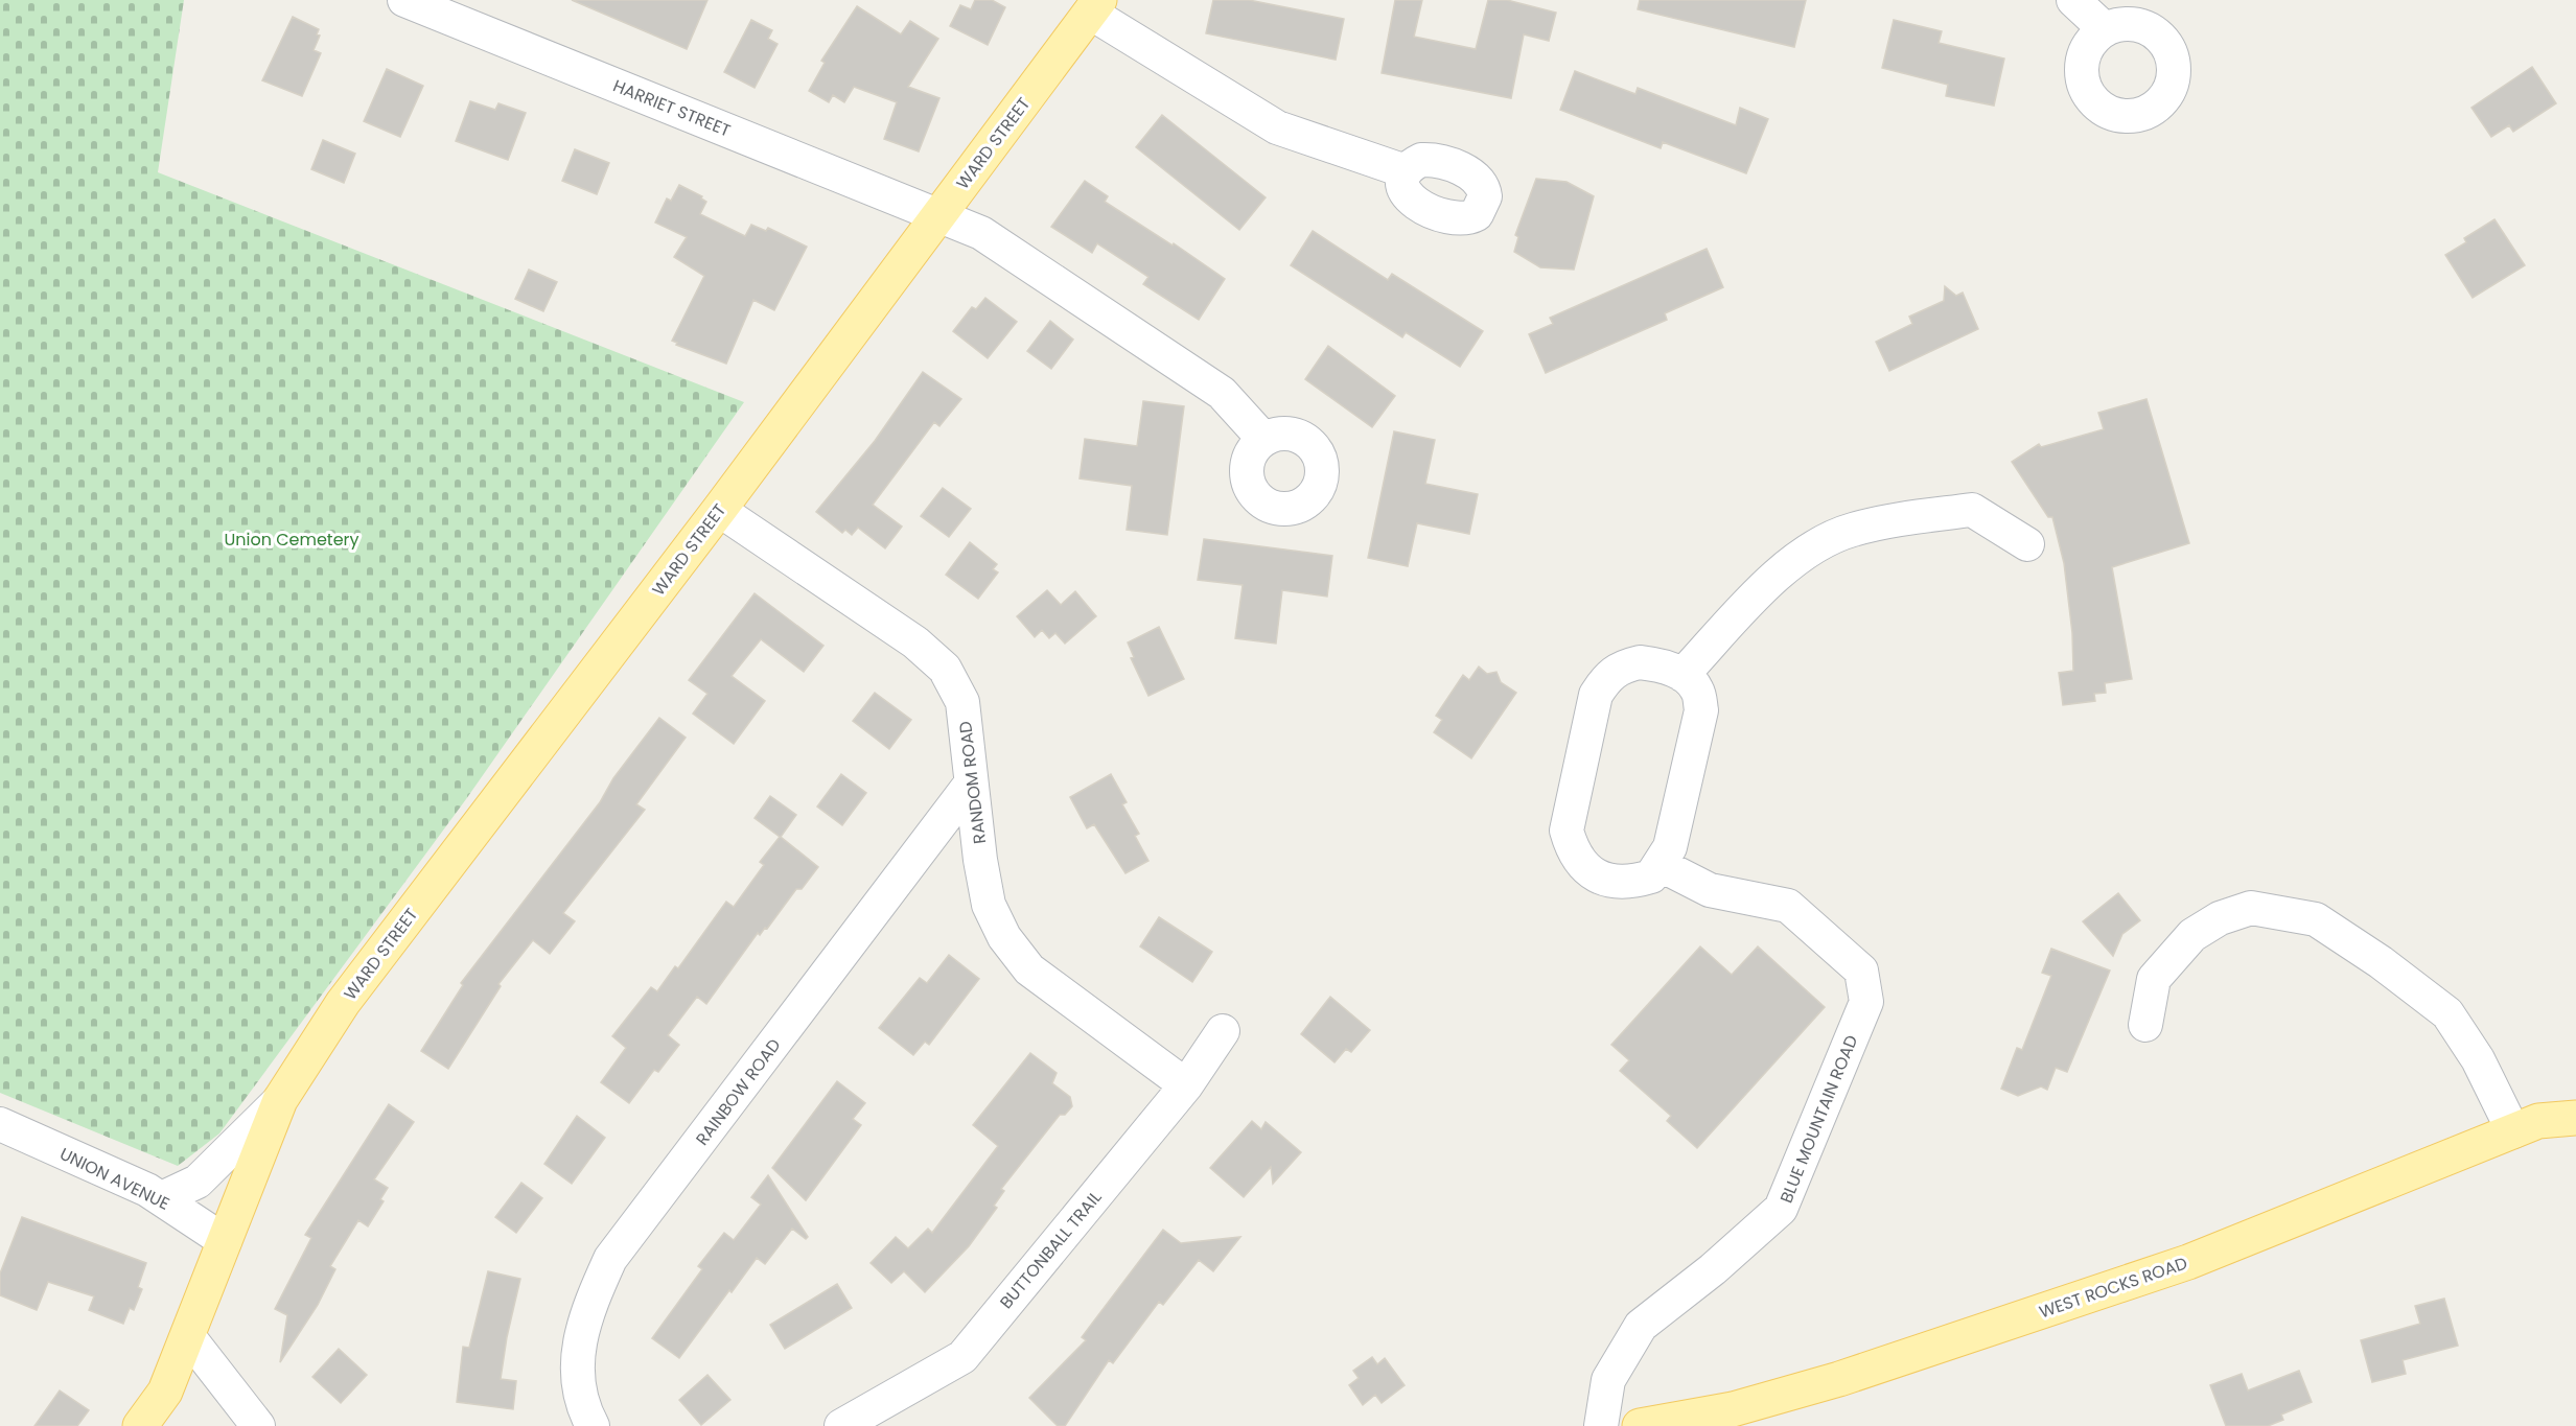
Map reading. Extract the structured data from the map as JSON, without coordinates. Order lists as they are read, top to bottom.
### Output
{
  "streets": {
    "main road": ["WARD STREET", "WEST ROCKS ROAD"],
    "street": [
      "HARRIET STREET",
      "RANDOM ROAD",
      "RAINBOW ROAD",
      "BLUE MOUNTAIN ROAD",
      "UNION AVENUE",
      "BUTTONBALL TRAIL"
    ]
  },
  "crossings": [
    ["HARRIET STREET", "WARD STREET"],
    ["WARD STREET", "RANDOM ROAD"],
    ["WARD STREET", "UNION AVENUE"],
    ["RANDOM ROAD", "RAINBOW ROAD"],
    ["RANDOM ROAD", "BUTTONBALL TRAIL"]
  ],
  "parks": ["Union Cemetery"]
}
